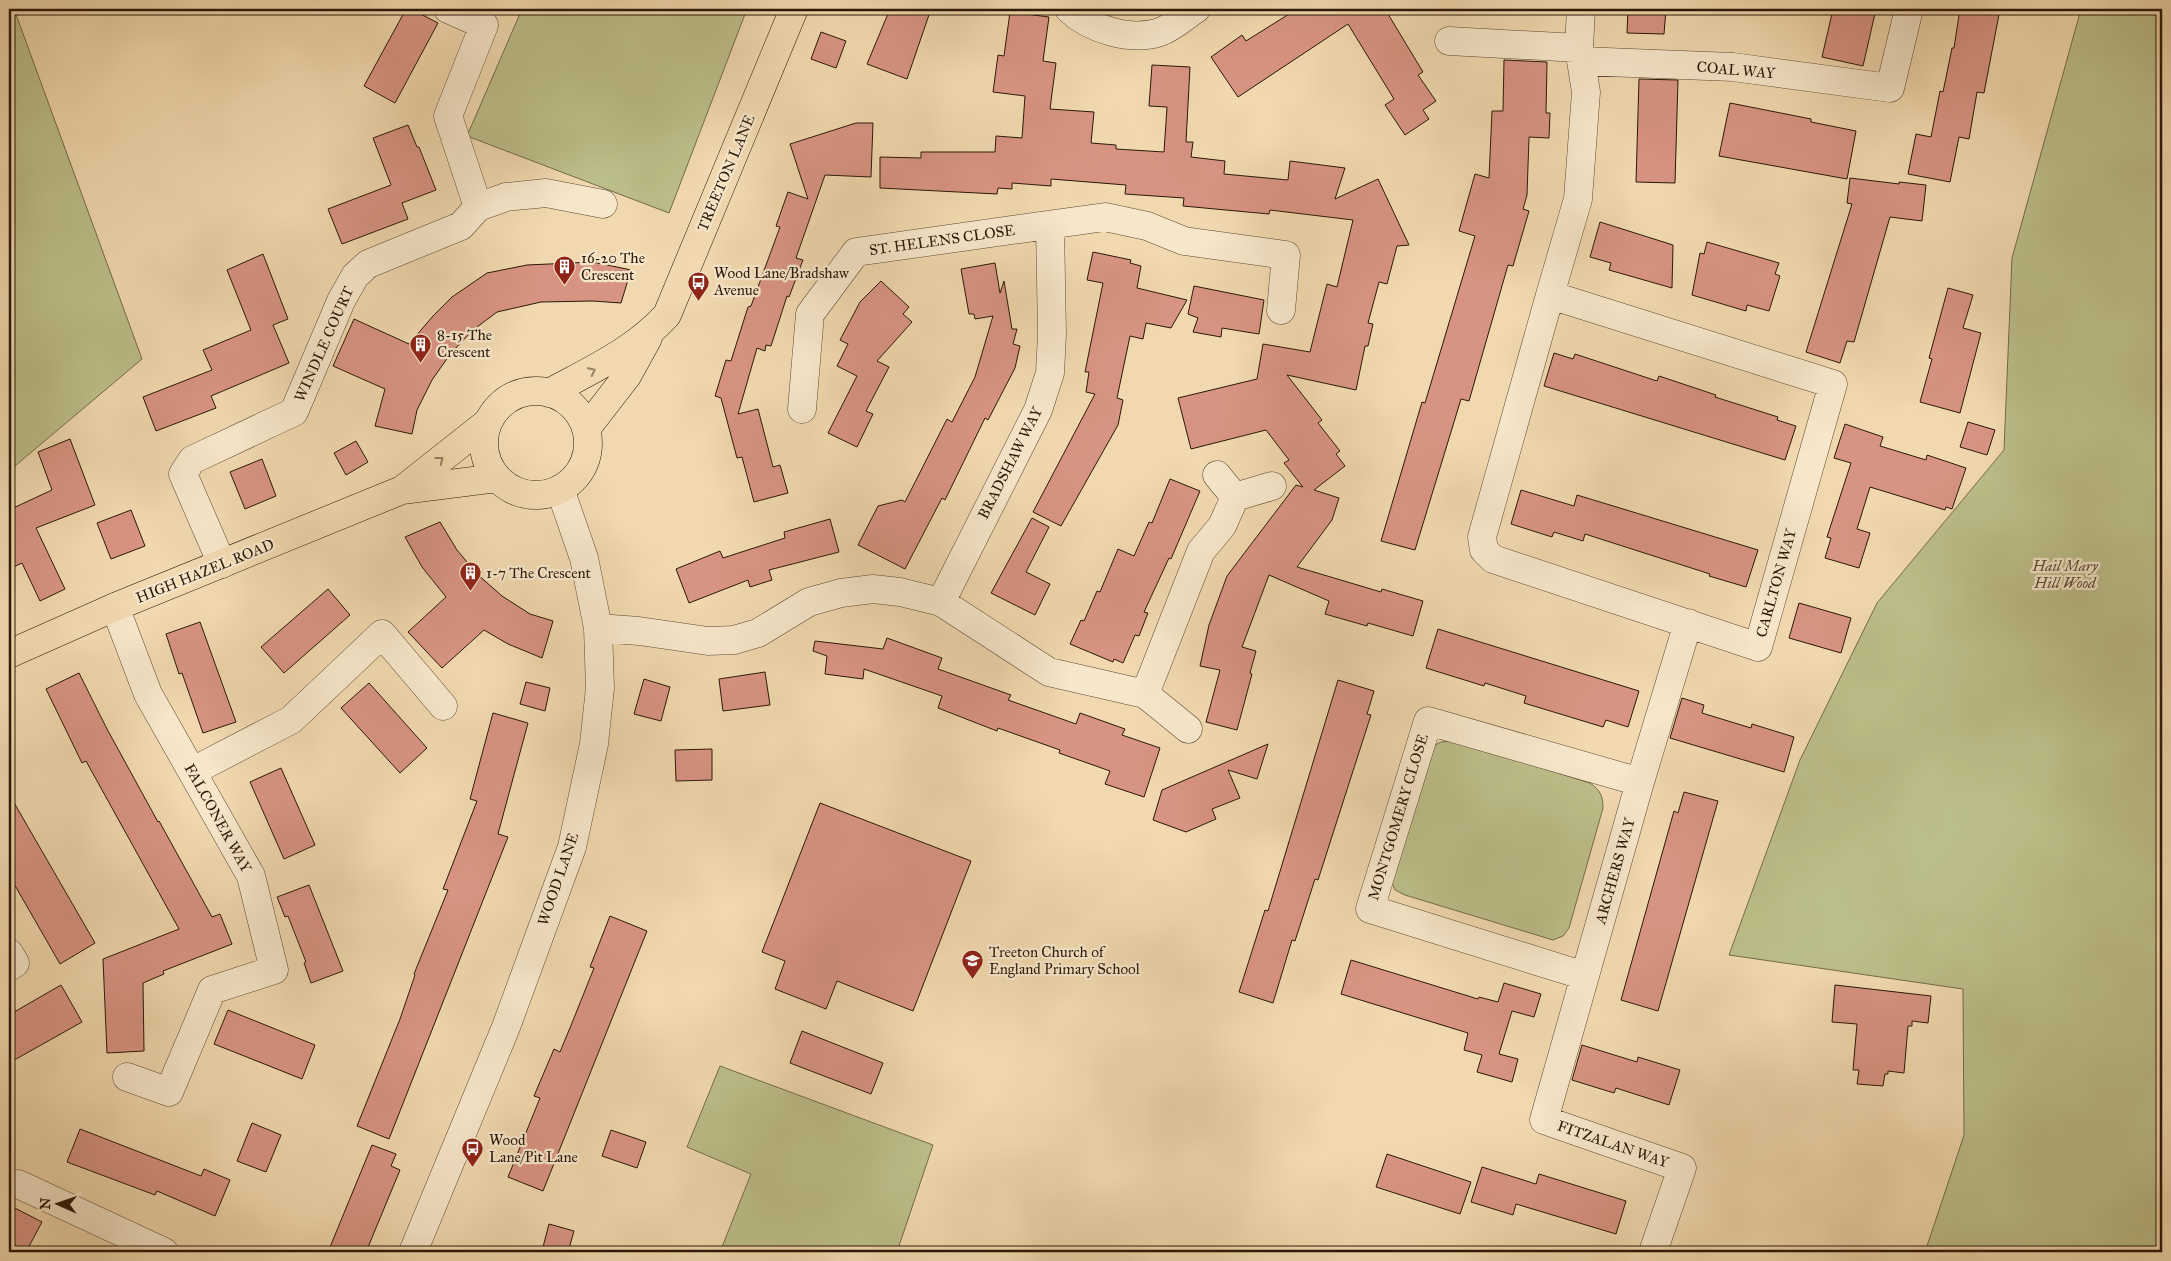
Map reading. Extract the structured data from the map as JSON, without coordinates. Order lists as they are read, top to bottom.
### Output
{
  "streets": {
    "main road": ["TREETON LANE", "HIGH HAZEL ROAD"],
    "street": [
      "COAL WAY",
      "ST. HELENS CLOSE",
      "WINDLE COURT",
      "BRADSHAW WAY",
      "CARLTON WAY",
      "MONTGOMERY CLOSE",
      "FALCONER WAY",
      "ARCHERS WAY",
      "WOOD LANE",
      "FITZALAN WAY"
    ]
  },
  "crossings": [
    ["COAL WAY", "CARLTON WAY"],
    ["TREETON LANE", "HIGH HAZEL ROAD"],
    ["TREETON LANE", "WOOD LANE"],
    ["ST. HELENS CLOSE", "BRADSHAW WAY"],
    ["WINDLE COURT", "HIGH HAZEL ROAD"],
    ["HIGH HAZEL ROAD", "FALCONER WAY"],
    ["HIGH HAZEL ROAD", "WOOD LANE"],
    ["CARLTON WAY", "ARCHERS WAY"],
    ["MONTGOMERY CLOSE", "ARCHERS WAY"],
    ["ARCHERS WAY", "FITZALAN WAY"]
  ],
  "parks": ["Hail Mary Hill Wood"],
  "places": {
    "building": ["16-20 The Crescent", "8-15 The Crescent", "1-7 The Crescent"],
    "bus stop": ["Wood Lane/Bradshaw Avenue", "Wood Lane/Pit Lane"],
    "school or university": ["Treeton Church of England Primary School"]
  },
  "north": "left"
}
